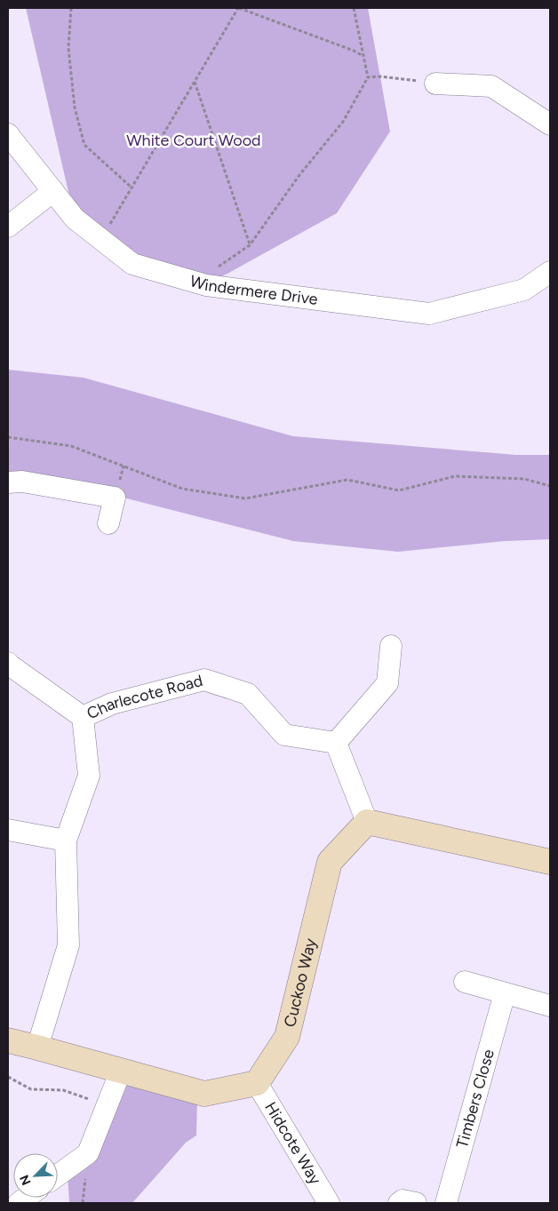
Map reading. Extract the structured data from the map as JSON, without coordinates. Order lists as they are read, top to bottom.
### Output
{
  "streets": {
    "street": [
      "Windermere Drive",
      "Charlecote Road",
      "Cuckoo Way",
      "Timbers Close",
      "Hidcote Way"
    ]
  },
  "crossings": [
    ["Cuckoo Way", "Hidcote Way"]
  ],
  "parks": ["White Court Wood"],
  "north": "bottom left"
}
